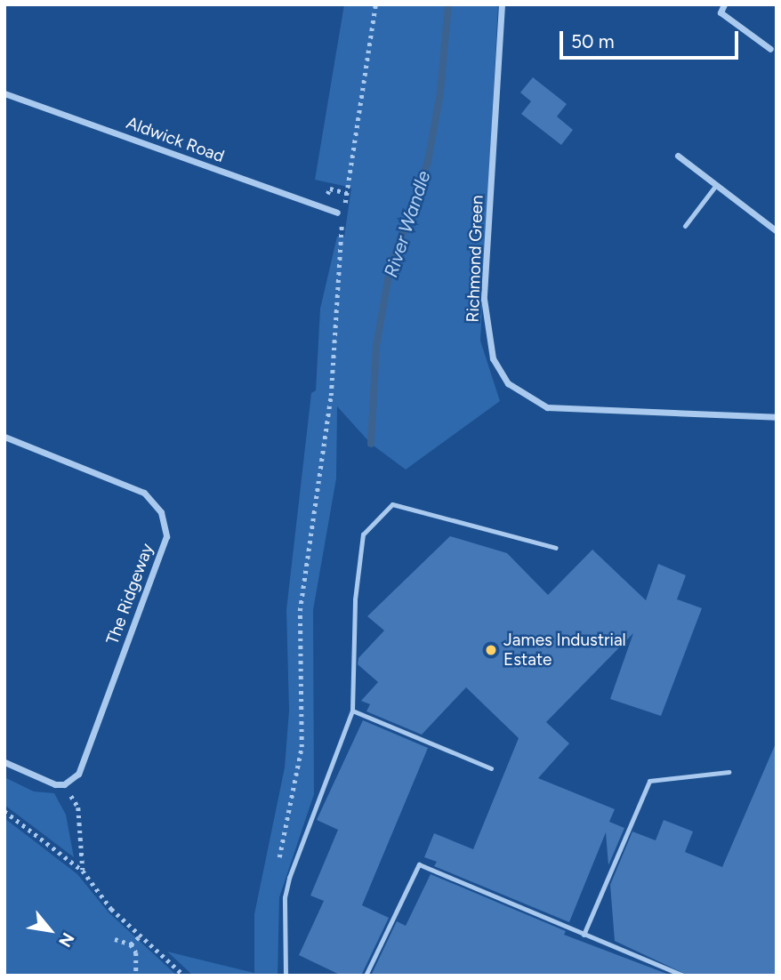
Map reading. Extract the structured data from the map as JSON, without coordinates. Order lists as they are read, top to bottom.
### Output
{
  "streets": {
    "street": ["Aldwick Road", "Richmond Green", "The Ridgeway"]
  },
  "water": ["River Wandle"],
  "places": ["James Industrial Estate"],
  "scale_bar": "50 m",
  "north": "bottom right"
}
